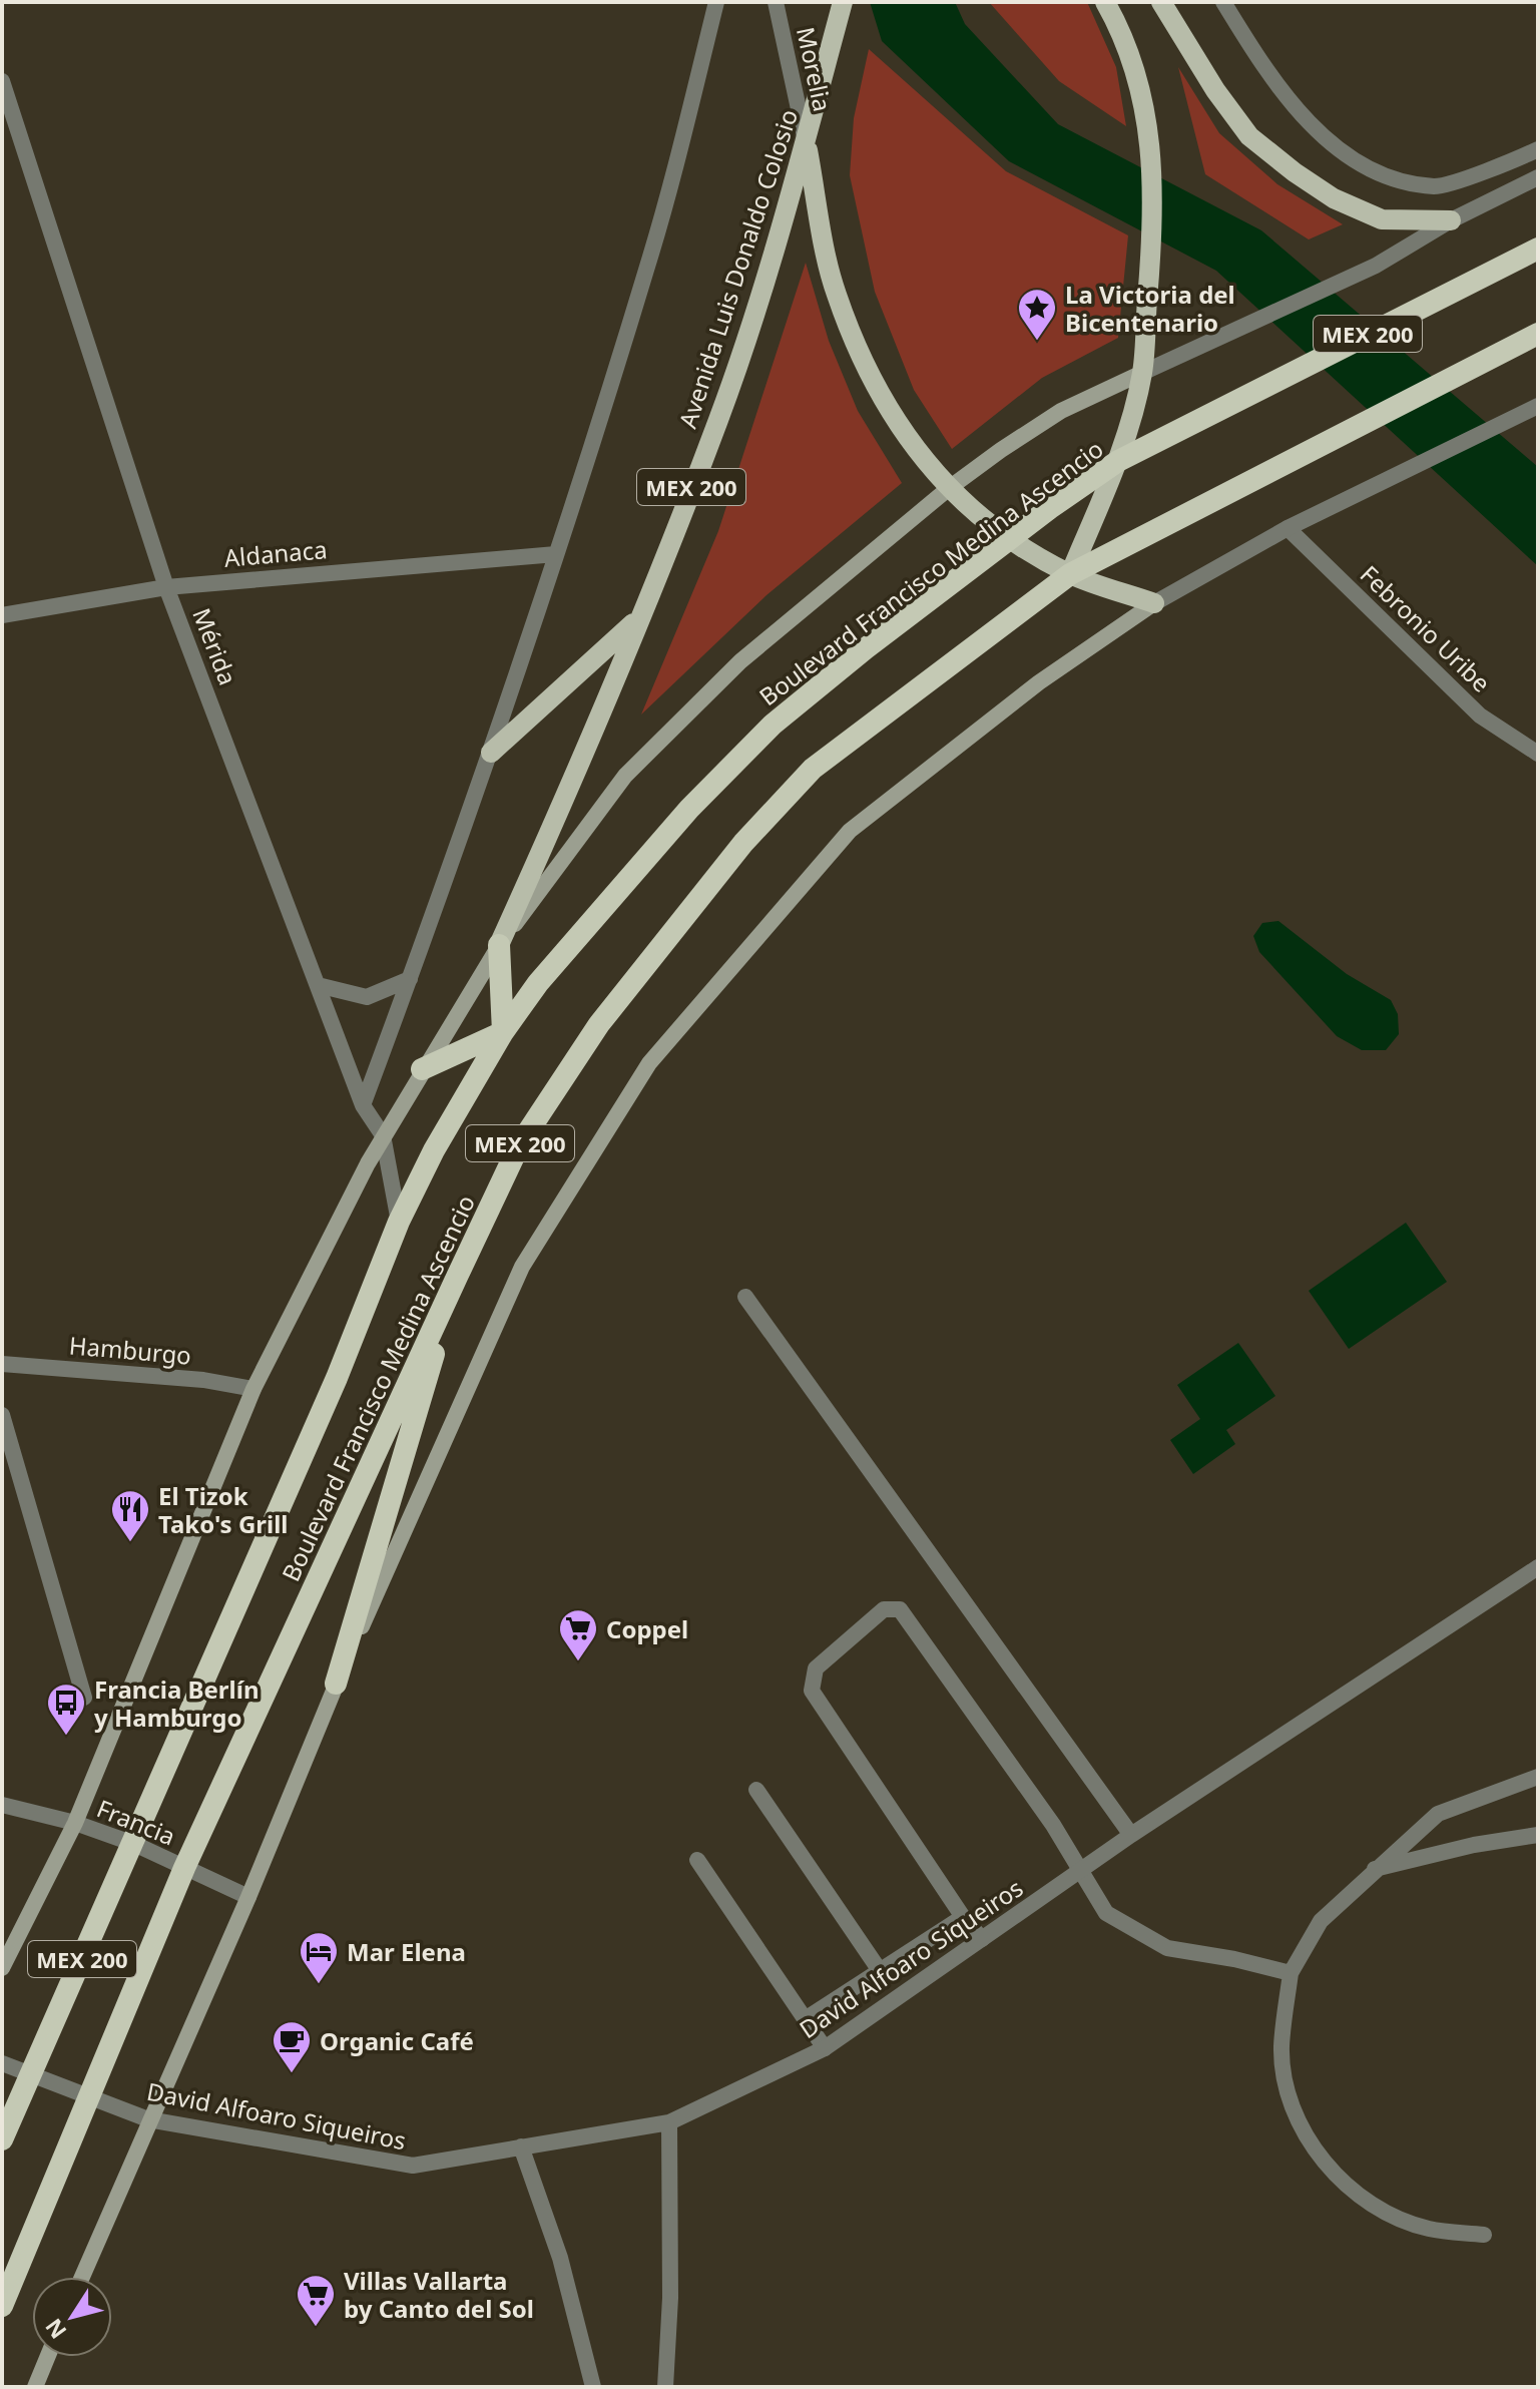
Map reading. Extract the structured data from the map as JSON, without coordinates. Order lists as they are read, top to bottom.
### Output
{
  "streets": {
    "highway": ["MEX 200", "Boulevard Francisco Medina Ascencio"],
    "main road": ["Avenida Luis Donaldo Colosio"],
    "street": [
      "Morelia",
      "Aldanaca",
      "Febronio Uribe",
      "Mérida",
      "Hamburgo",
      "Francia",
      "David Alfoaro Siqueiros"
    ]
  },
  "crossings": [
    ["Morelia", "Avenida Luis Donaldo Colosio"],
    ["MEX 200", "Boulevard Francisco Medina Ascencio"],
    ["Aldanaca", "Mérida"],
    ["Boulevard Francisco Medina Ascencio", "Mérida"],
    ["Boulevard Francisco Medina Ascencio", "Francia"],
    ["Boulevard Francisco Medina Ascencio", "David Alfoaro Siqueiros"]
  ],
  "places": {
    "place": ["La Victoria del Bicentenario"],
    "restaurant": ["El Tizok Tako's Grill"],
    "supermarket": ["Coppel", "Villas Vallarta by Canto del Sol"],
    "bus stop": ["Francia Berlín y Hamburgo"],
    "hotel": ["Mar Elena"],
    "cafe": ["Organic Café"]
  },
  "north": "bottom left"
}
